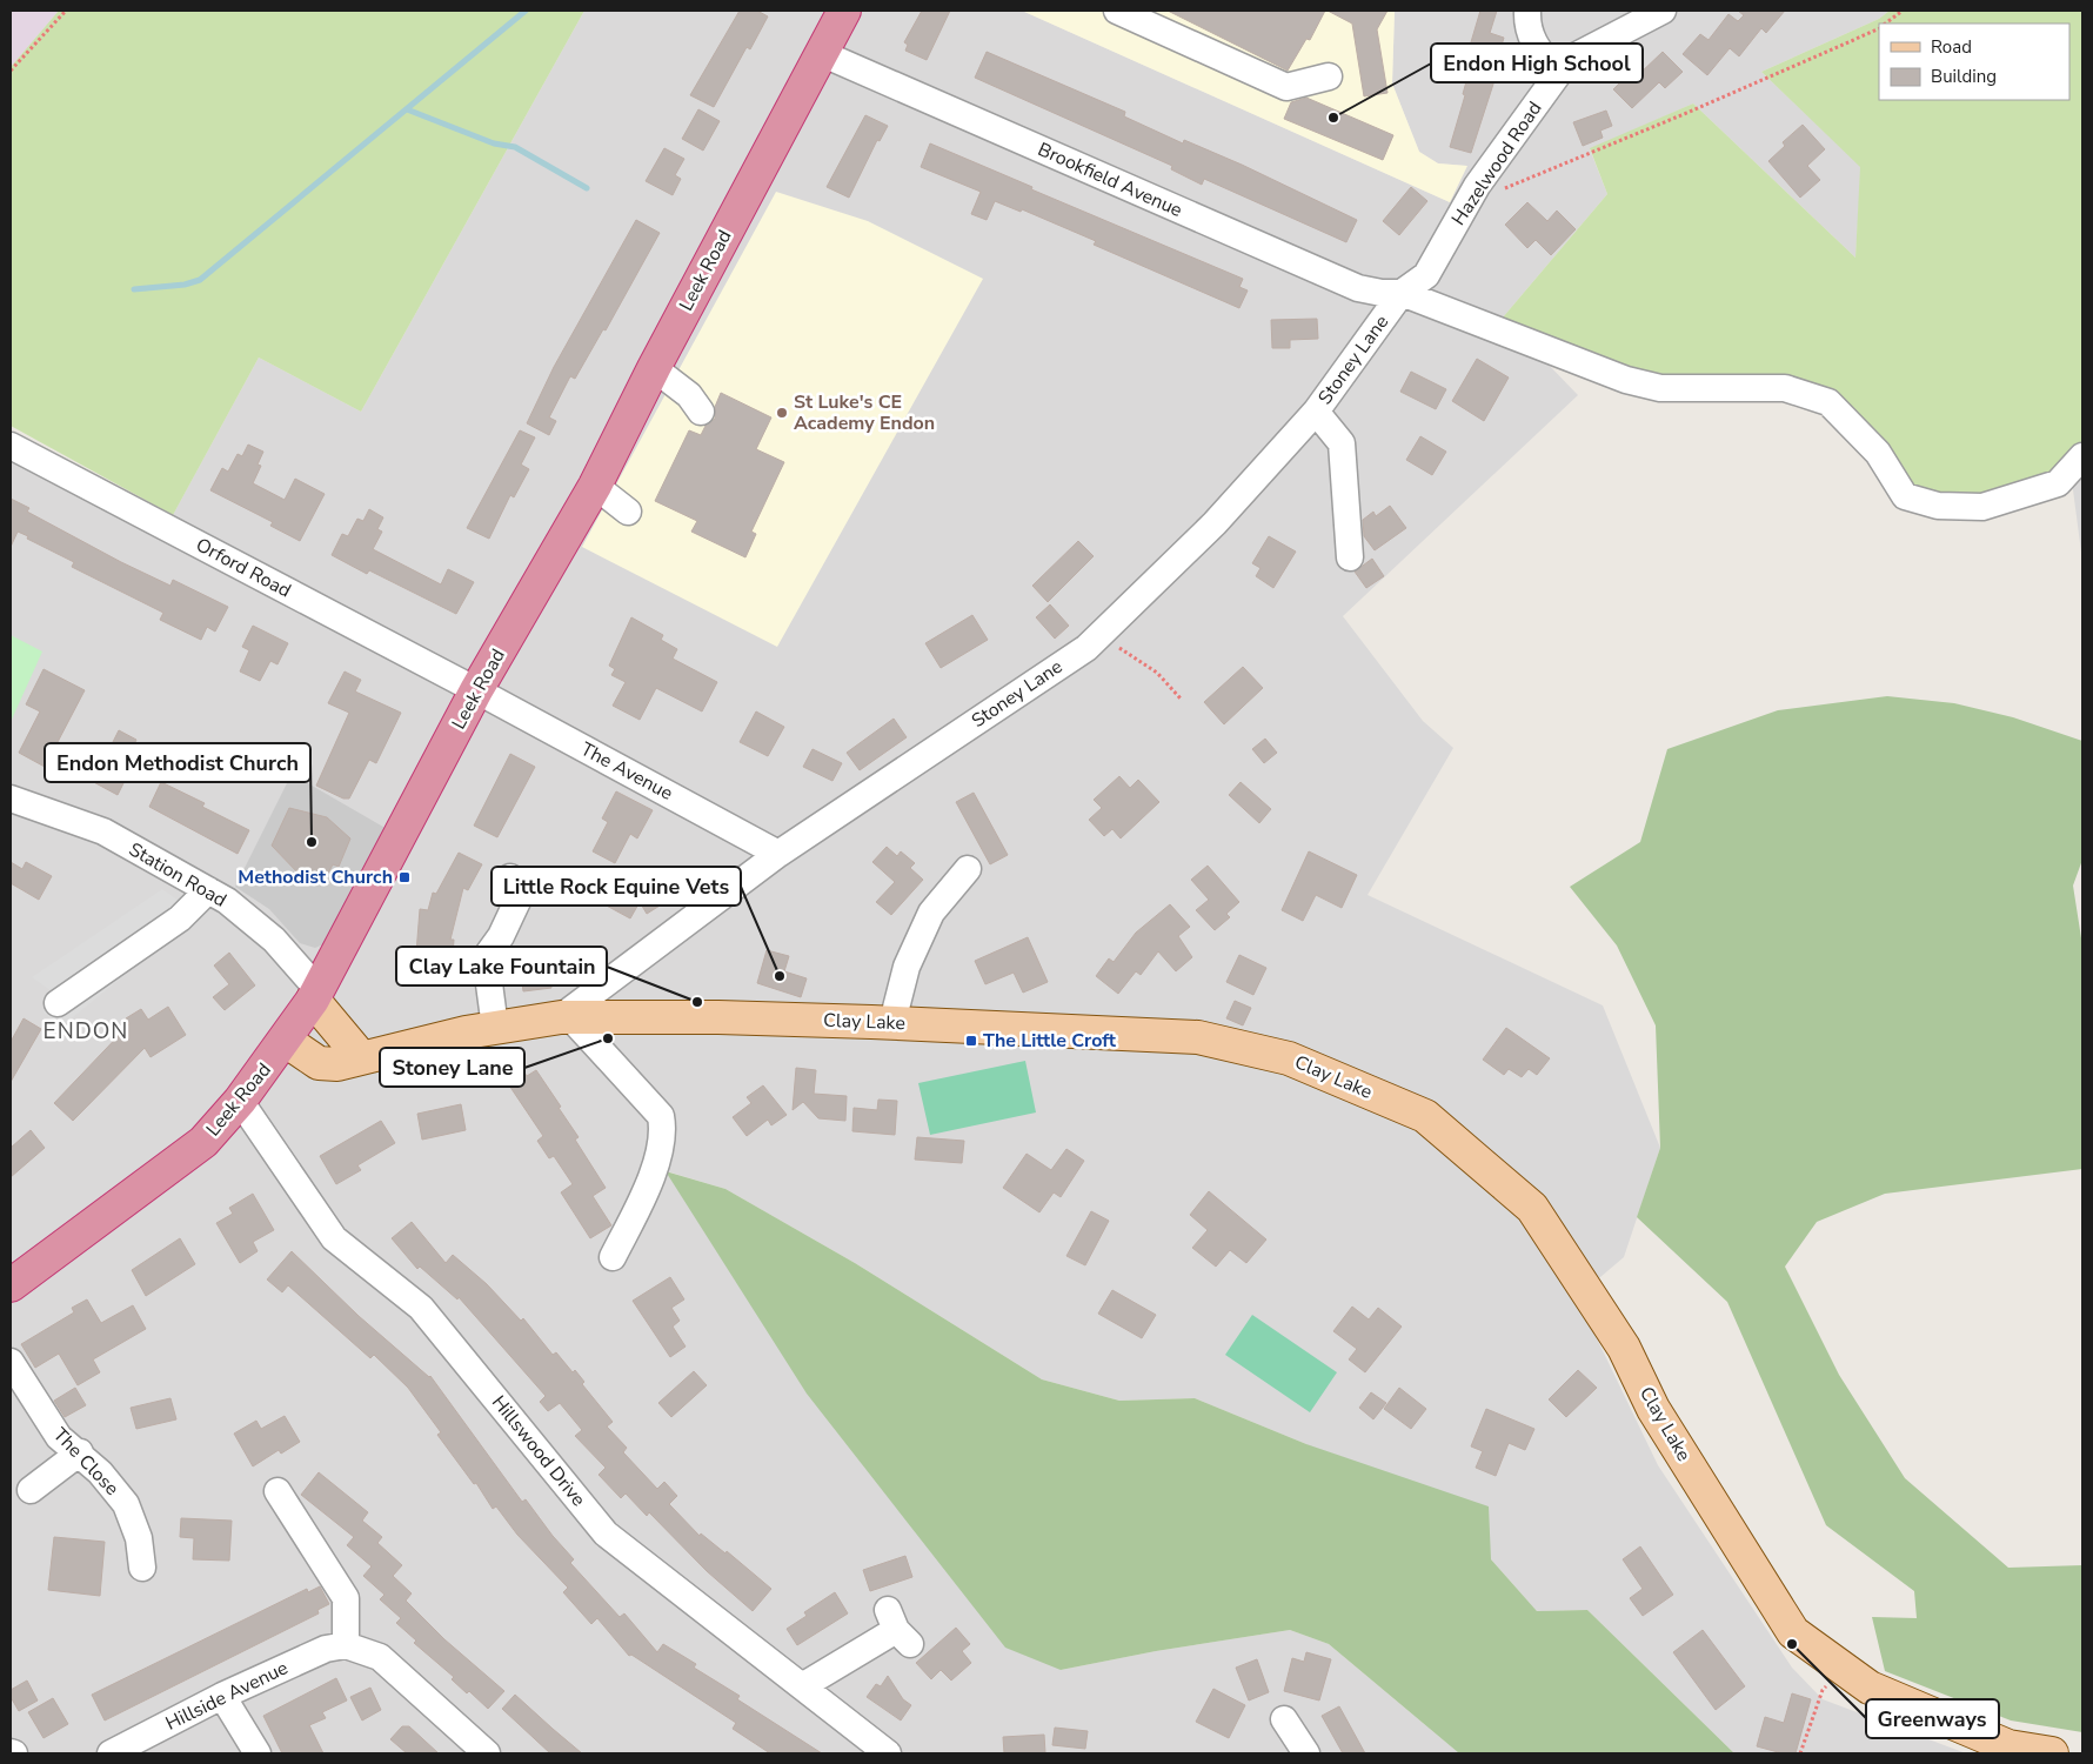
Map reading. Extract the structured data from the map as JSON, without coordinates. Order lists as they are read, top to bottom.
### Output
{
  "streets": {
    "highway": ["Leek Road"],
    "main road": ["Clay Lake"],
    "street": [
      "Hazelwood Road",
      "Brookfield Avenue",
      "Stoney Lane",
      "Orford Road",
      "The Avenue",
      "Station Road",
      "Hillswood Drive",
      "The Close",
      "Hillside Avenue"
    ]
  },
  "crossings": [
    ["Hazelwood Road", "Brookfield Avenue"],
    ["Hazelwood Road", "Stoney Lane"],
    ["Brookfield Avenue", "Leek Road"],
    ["Brookfield Avenue", "Stoney Lane"],
    ["Leek Road", "Orford Road"],
    ["Leek Road", "The Avenue"],
    ["Leek Road", "Station Road"],
    ["Leek Road", "Clay Lake"],
    ["Leek Road", "Hillswood Drive"],
    ["Stoney Lane", "The Avenue"],
    ["Stoney Lane", "Clay Lake"],
    ["Orford Road", "The Avenue"]
  ],
  "districts": ["ENDON"],
  "places": {
    "other": [
      "Endon High School",
      "St Luke's CE Academy Endon",
      "Endon Methodist Church",
      "Little Rock Equine Vets",
      "Clay Lake Fountain",
      "Stoney Lane",
      "Greenways"
    ],
    "transit": ["Methodist Church", "The Little Croft"]
  },
  "legend": ["Road", "Building"]
}
